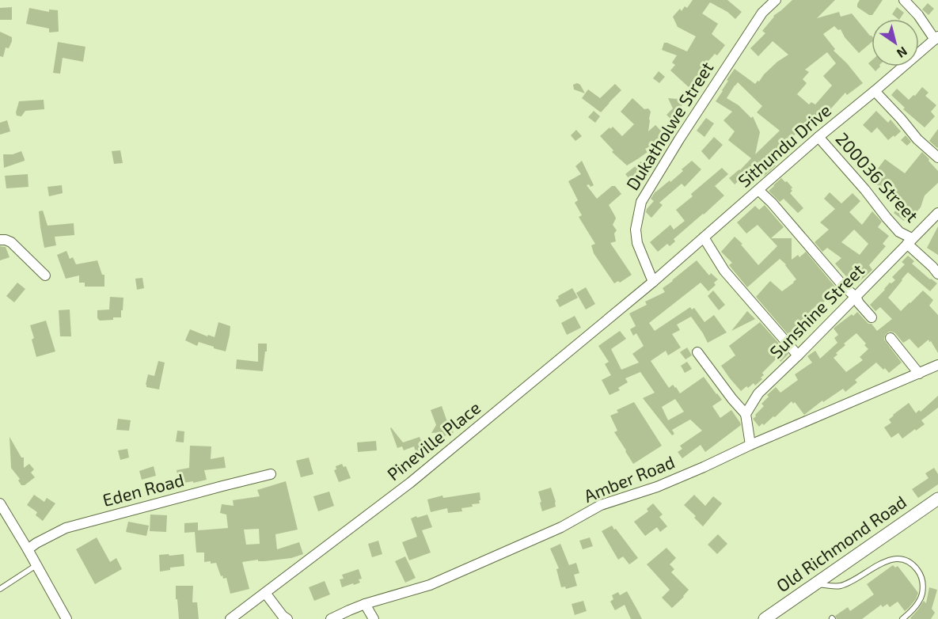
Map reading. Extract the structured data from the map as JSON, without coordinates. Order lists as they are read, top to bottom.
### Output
{
  "streets": {
    "street": [
      "Dukatholwe Street",
      "Sithundu Drive",
      "200036 Street",
      "Sunshine Street",
      "Pineville Place",
      "Amber Road",
      "Eden Road",
      "Old Richmond Road"
    ]
  },
  "crossings": [
    ["Dukatholwe Street", "Sithundu Drive"],
    ["Dukatholwe Street", "Pineville Place"],
    ["Sithundu Drive", "200036 Street"],
    ["Sithundu Drive", "Pineville Place"],
    ["200036 Street", "Sunshine Street"]
  ],
  "north": "bottom right"
}
